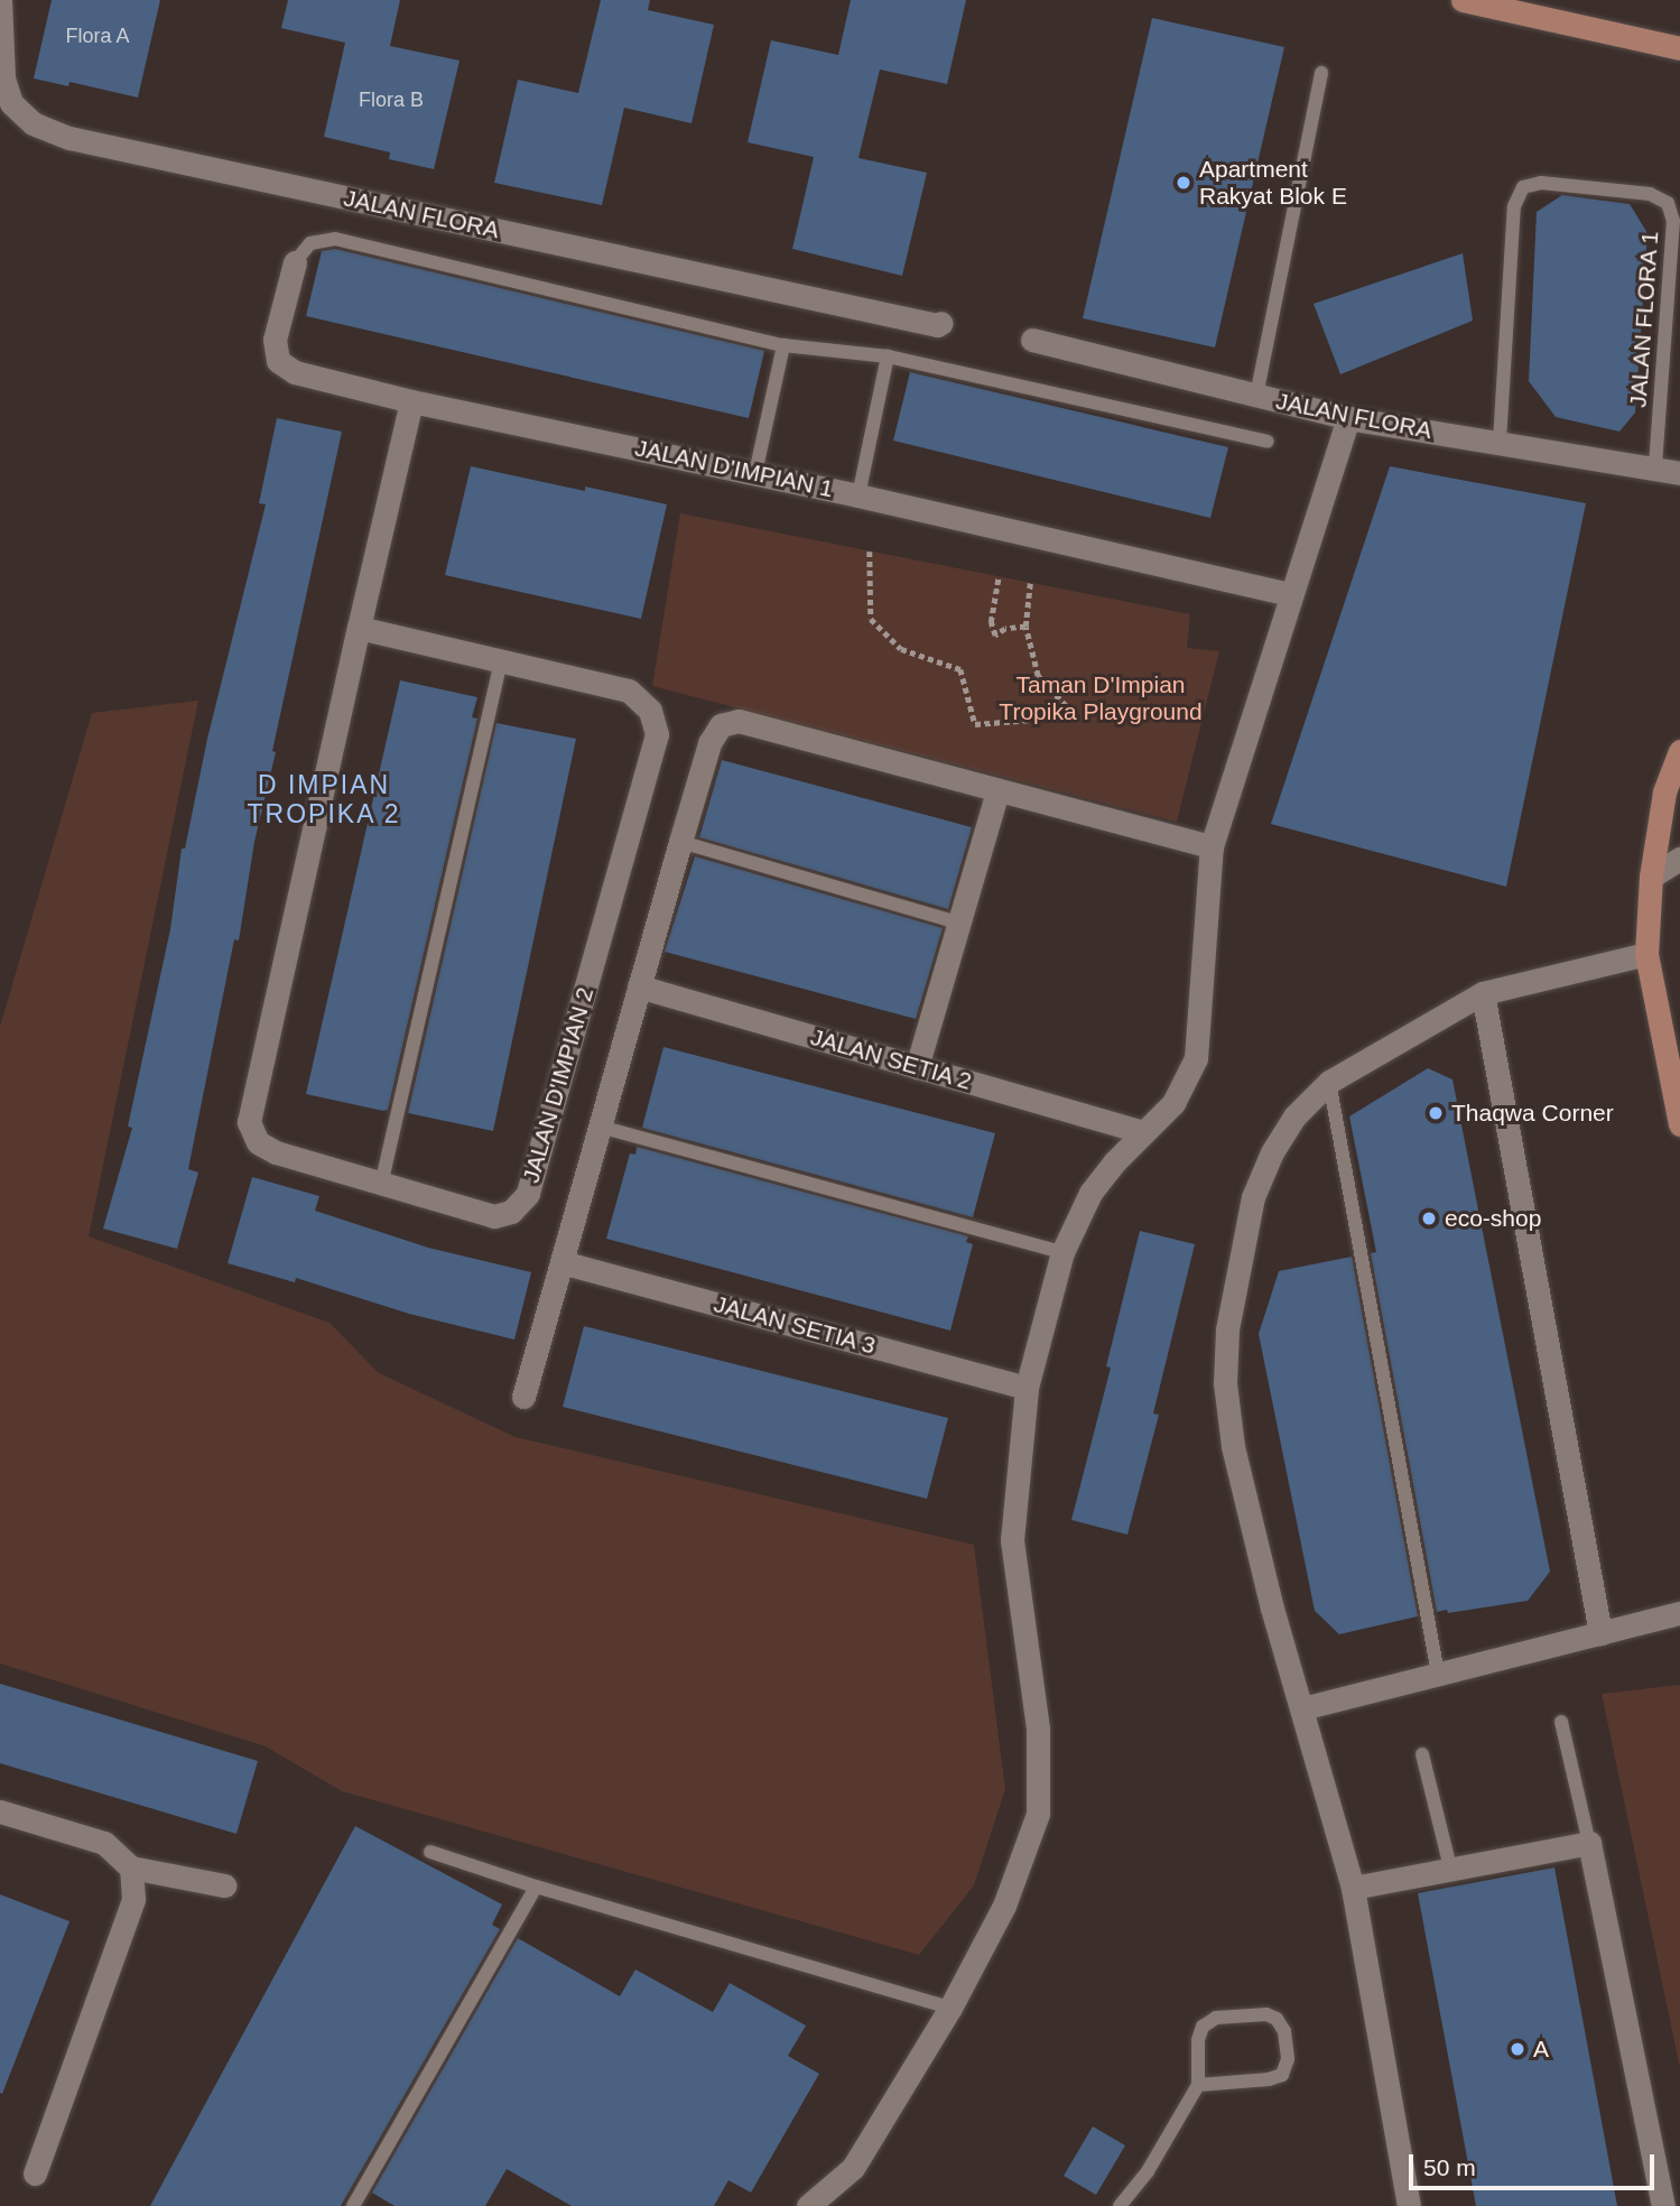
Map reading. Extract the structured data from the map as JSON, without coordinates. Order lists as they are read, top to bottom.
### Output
{
  "streets": {
    "street": [
      "JALAN FLORA",
      "JALAN D'IMPIAN 1",
      "JALAN SETIA 2",
      "JALAN D'IMPIAN 2",
      "JALAN SETIA 3"
    ],
    "lane": ["JALAN FLORA 1"]
  },
  "crossings": [
    ["JALAN FLORA", "JALAN FLORA 1"],
    ["JALAN D'IMPIAN 1", "JALAN D'IMPIAN 2"]
  ],
  "districts": ["D IMPIAN TROPIKA 2"],
  "parks": ["Taman D'Impian Tropika Playground"],
  "places": [
    "Apartment Rakyat Blok E",
    "Thaqwa Corner",
    "eco-shop",
    "A"
  ],
  "house_numbers": ["Flora A", "Flora B"],
  "scale_bar": "50 m"
}
